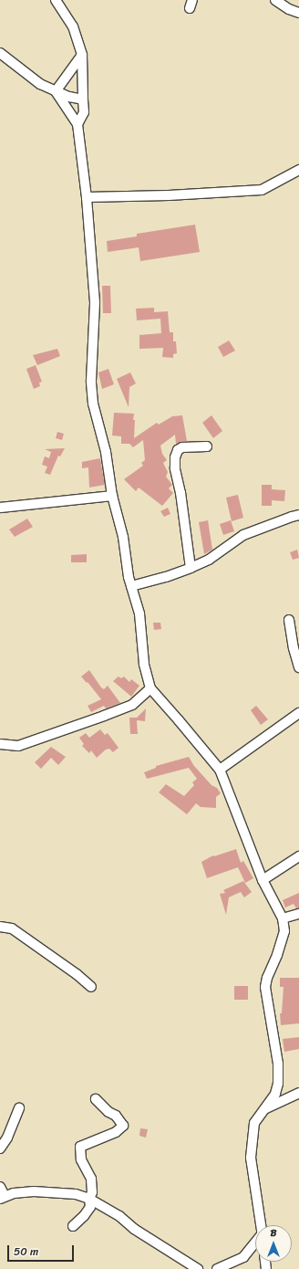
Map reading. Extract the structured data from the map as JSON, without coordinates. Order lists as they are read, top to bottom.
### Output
{
  "scale_bar": "50 m",
  "north": "top"
}
